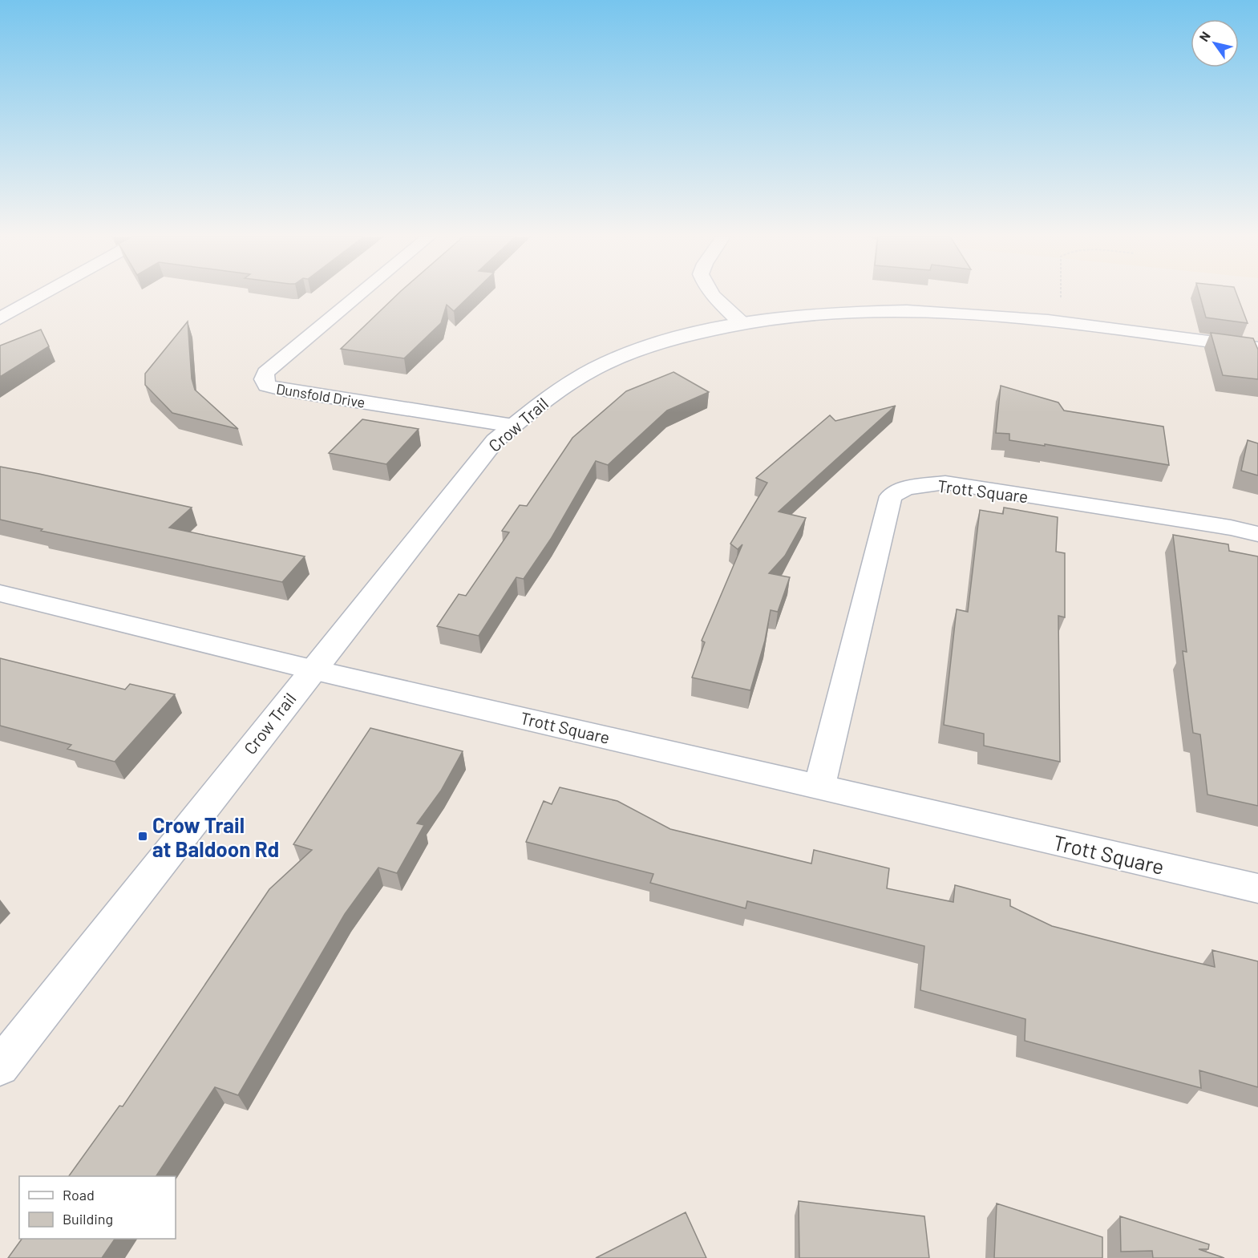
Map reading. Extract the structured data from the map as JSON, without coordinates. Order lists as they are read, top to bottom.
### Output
{
  "streets": {
    "street": ["Dunsfold Drive", "Crow Trail", "Trott Square"]
  },
  "crossings": [
    ["Dunsfold Drive", "Crow Trail"],
    ["Crow Trail", "Trott Square"]
  ],
  "places": {
    "transit": ["Crow Trail at Baldoon Rd"]
  },
  "legend": ["Road", "Building"],
  "north": "top left"
}
